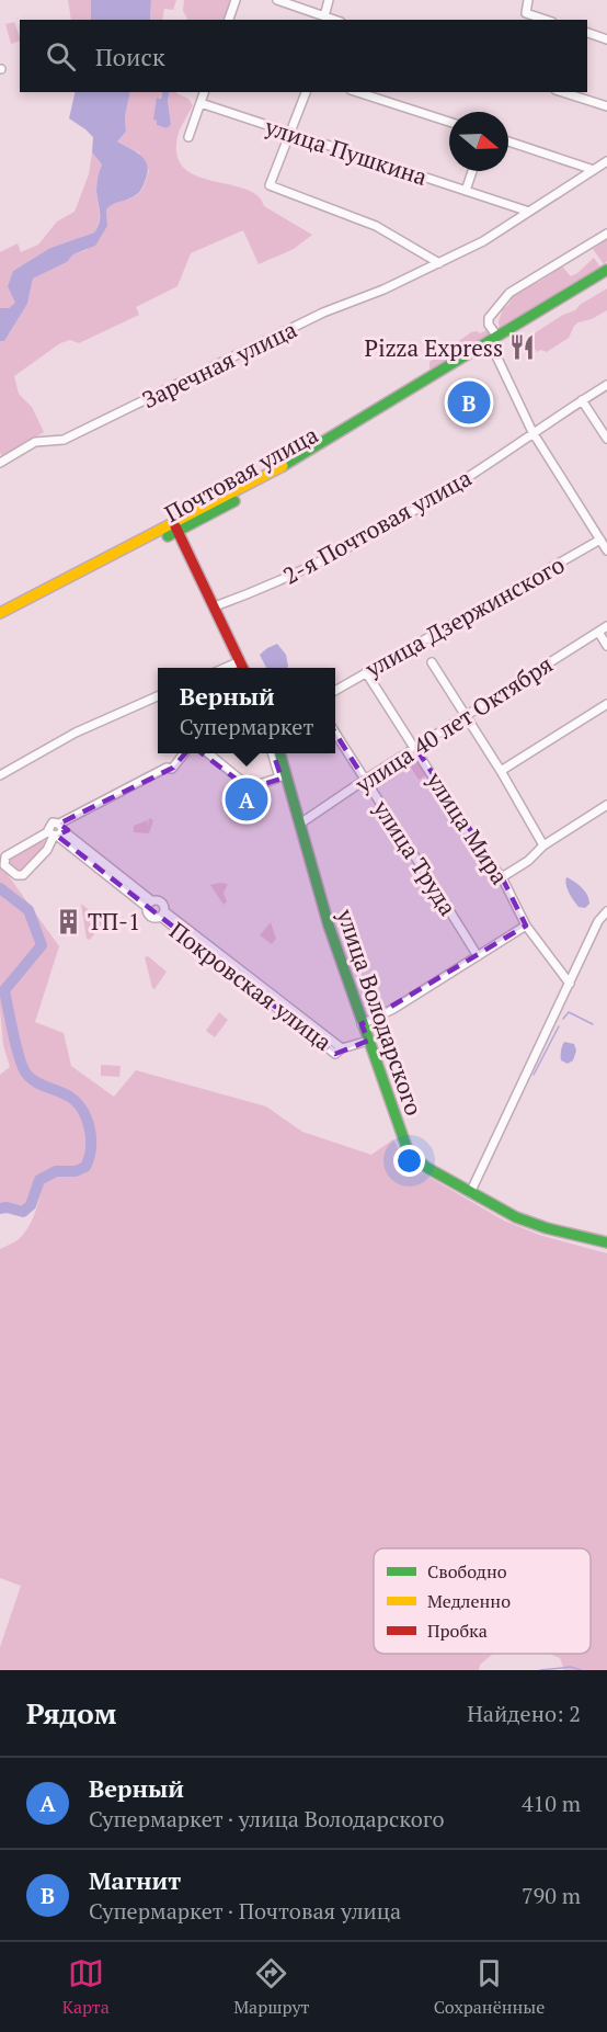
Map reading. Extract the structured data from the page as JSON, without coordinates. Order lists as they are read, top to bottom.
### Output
{
  "streets": {
    "main road": ["Почтовая улица", "улица Володарского"],
    "street": [
      "улица Пушкина",
      "Заречная улица",
      "2-я Почтовая улица",
      "улица Дзержинского",
      "улица 40 лет Октября",
      "улица Мира",
      "улица Труда",
      "Покровская улица"
    ]
  },
  "crossings": [
    ["улица Пушкина", "Заречная улица"],
    ["улица Дзержинского", "улица Мира"],
    ["улица 40 лет Октября", "улица Мира"],
    ["улица 40 лет Октября", "улица Труда"],
    ["улица 40 лет Октября", "улица Володарского"],
    ["Покровская улица", "улица Володарского"]
  ],
  "places": {
    "restaurant": ["Pizza Express"],
    "building": ["ТП-1"]
  },
  "legend": ["Свободно", "Медленно", "Пробка"],
  "north": "right",
  "page": {
    "search": "Поиск",
    "pins": ["B", "A"],
    "popup": ["Верный", "Супермаркет"],
    "heading": ["Рядом", "Найдено: 2"],
    "list": [
      {
        "mark": "A",
        "name": "Верный",
        "note": "Супермаркет · улица Володарского",
        "value": "410 m"
      },
      {
        "mark": "B",
        "name": "Магнит",
        "note": "Супермаркет · Почтовая улица",
        "value": "790 m"
      }
    ],
    "nav": ["Карта", "Маршрут", "Сохранённые"]
  }
}
